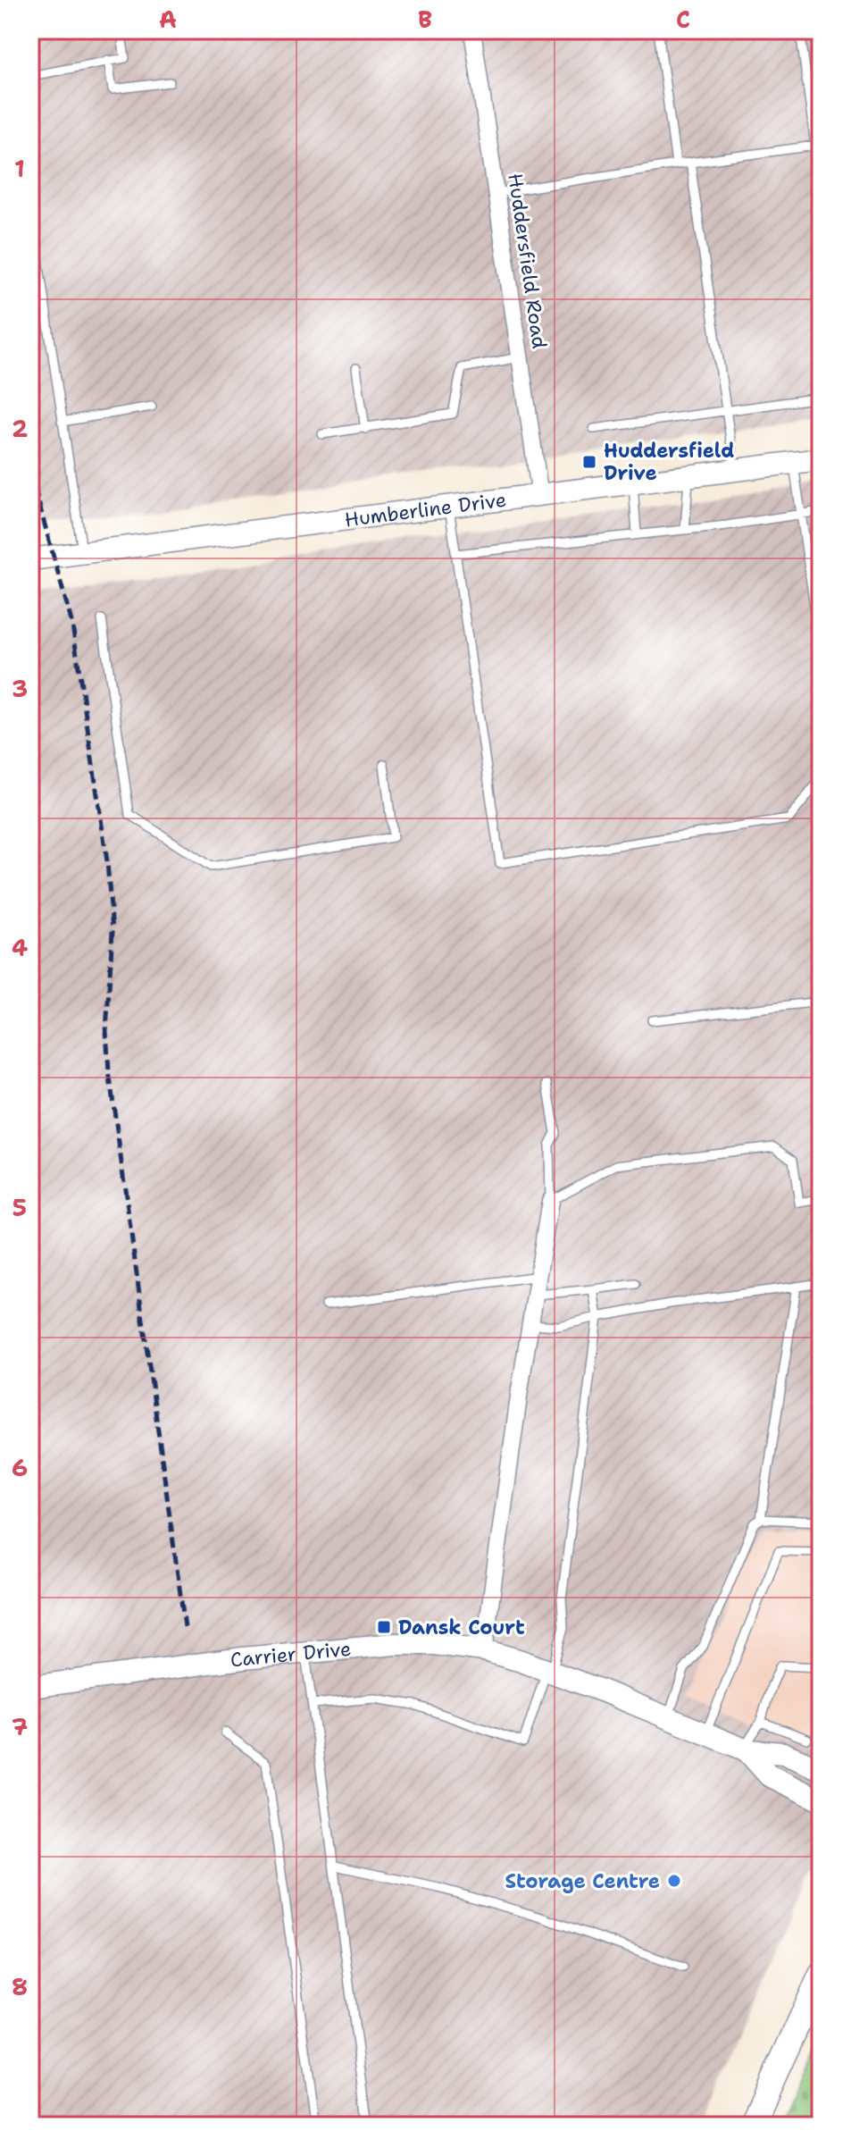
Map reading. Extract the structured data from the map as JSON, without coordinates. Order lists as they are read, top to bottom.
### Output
{
  "streets": {
    "street": ["Huddersfield Road", "Humberline Drive", "Carrier Drive"]
  },
  "crossings": [
    ["Huddersfield Road", "Humberline Drive"]
  ],
  "places": {
    "transit": ["Huddersfield Drive", "Dansk Court"],
    "other": ["Storage Centre"]
  },
  "grid": {
    "columns": ["A", "B", "C"],
    "rows": [
      "1",
      "2",
      "3",
      "4",
      "5",
      "6",
      "7",
      "8"
    ]
  }
}
